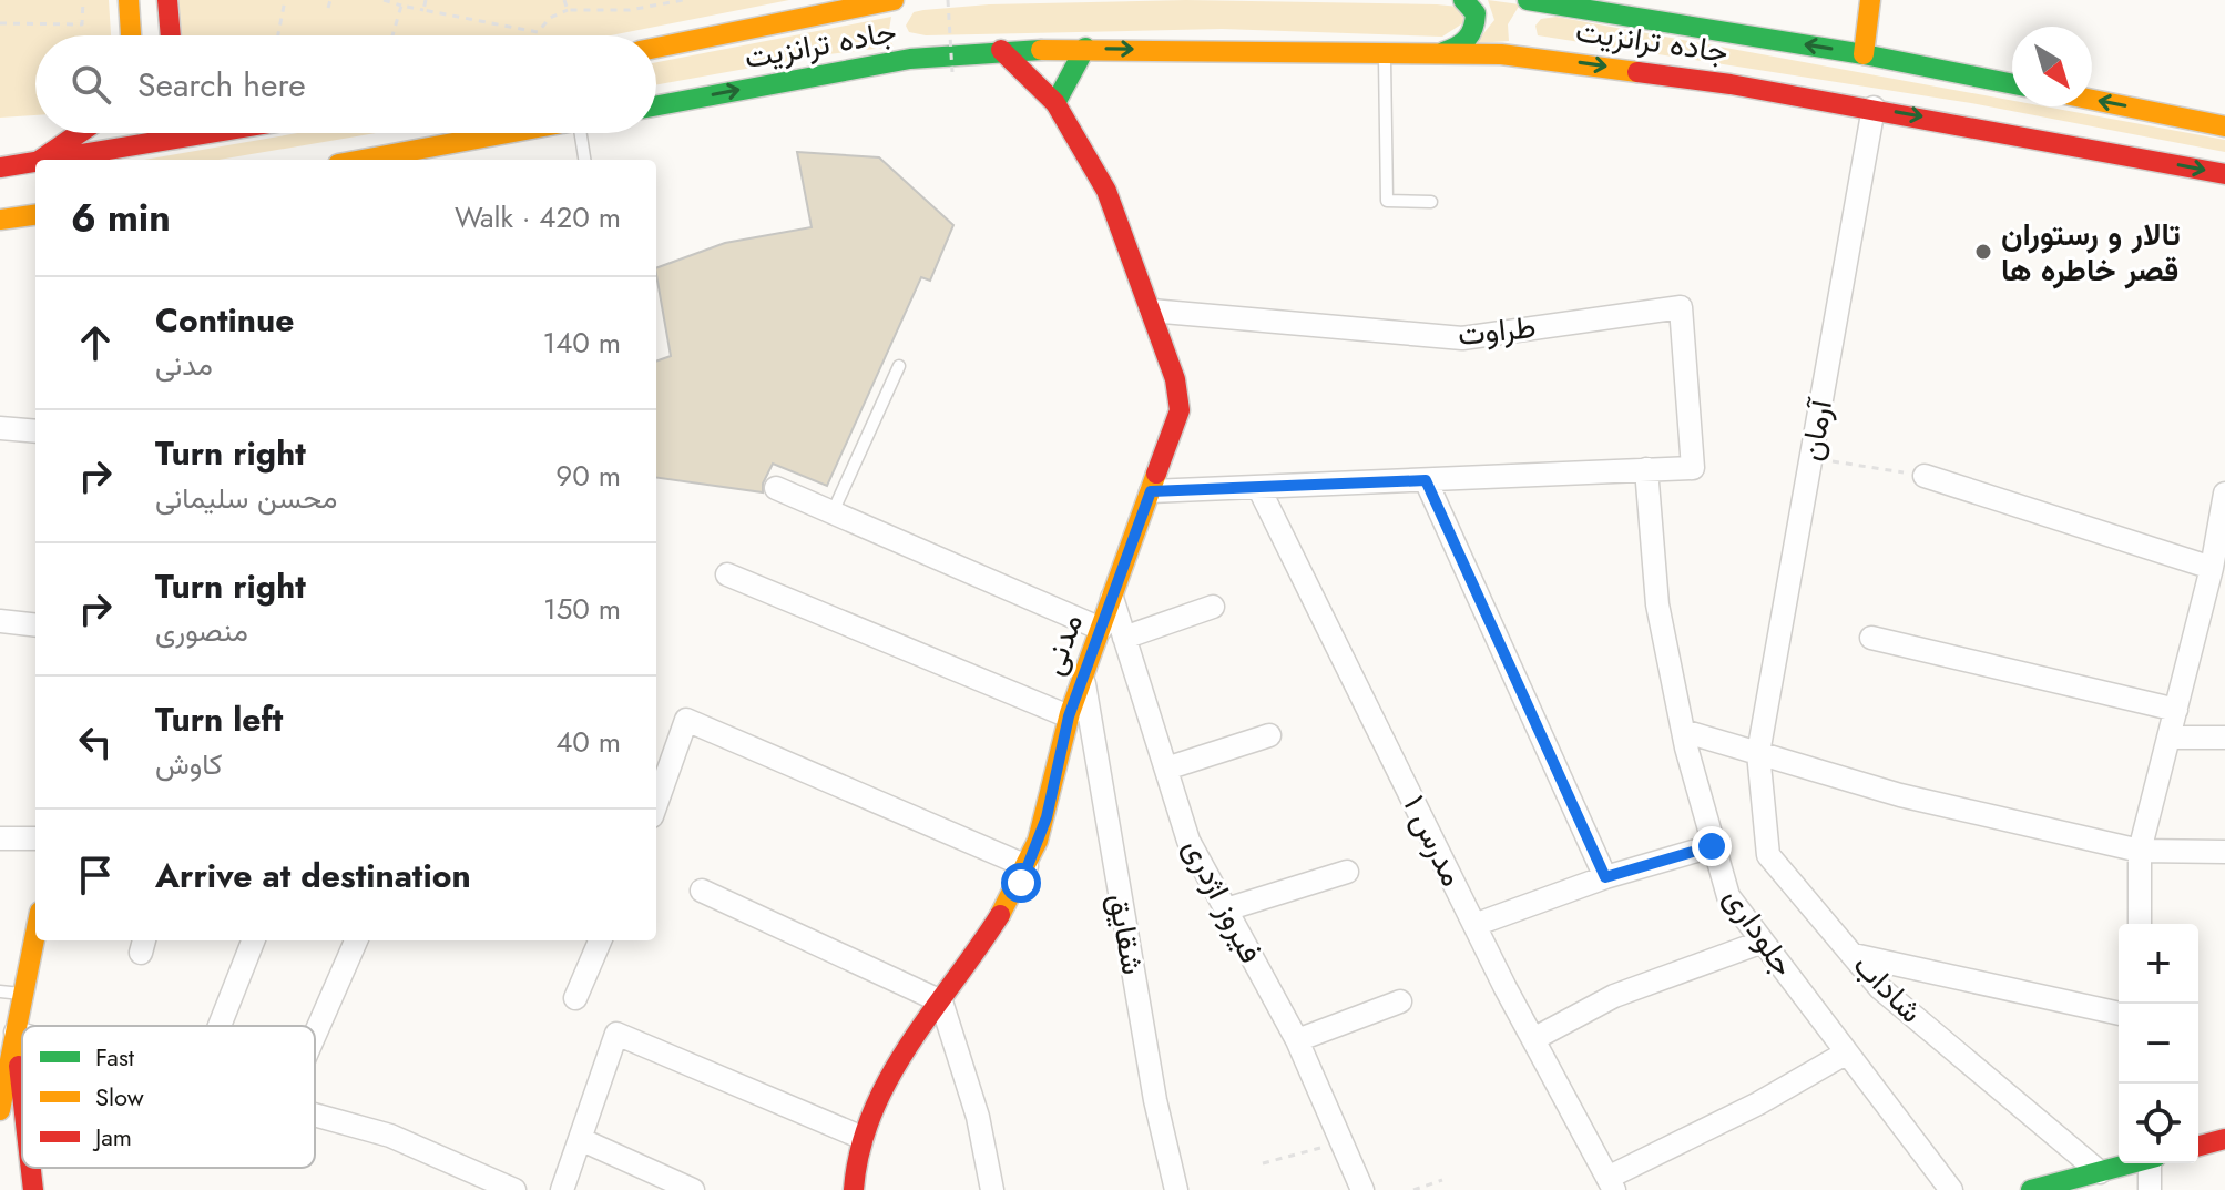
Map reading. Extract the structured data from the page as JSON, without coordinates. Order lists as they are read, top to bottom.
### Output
{
  "streets": {
    "main road": ["جاده ترانزیت", "مدنی"],
    "street": [
      "طراوت",
      "آرمان",
      "مدرس ۱",
      "فیروز اژدری",
      "جلوداری",
      "شقایق",
      "شاداب"
    ]
  },
  "crossings": [
    ["جاده ترانزیت", "آرمان"],
    ["جاده ترانزیت", "مدنی"],
    ["طراوت", "مدنی"],
    ["طراوت", "جلوداری"],
    ["آرمان", "شاداب"],
    ["مدنی", "فیروز اژدری"],
    ["مدنی", "شقایق"]
  ],
  "places": ["تالار و رستوران قصر خاطره ها"],
  "legend": ["Fast", "Slow", "Jam"],
  "north": "bottom right",
  "page": {
    "search": "Search here",
    "heading": ["6 min", "Walk · 420 m"],
    "list": [
      ["Continue", "مدنی", "140 m"],
      ["Turn right", "محسن سلیمانی", "90 m"],
      ["Turn right", "منصوری", "150 m"],
      ["Turn left", "کاوش", "40 m"],
      "Arrive at destination"
    ],
    "map_buttons": ["+", "−"]
  }
}
